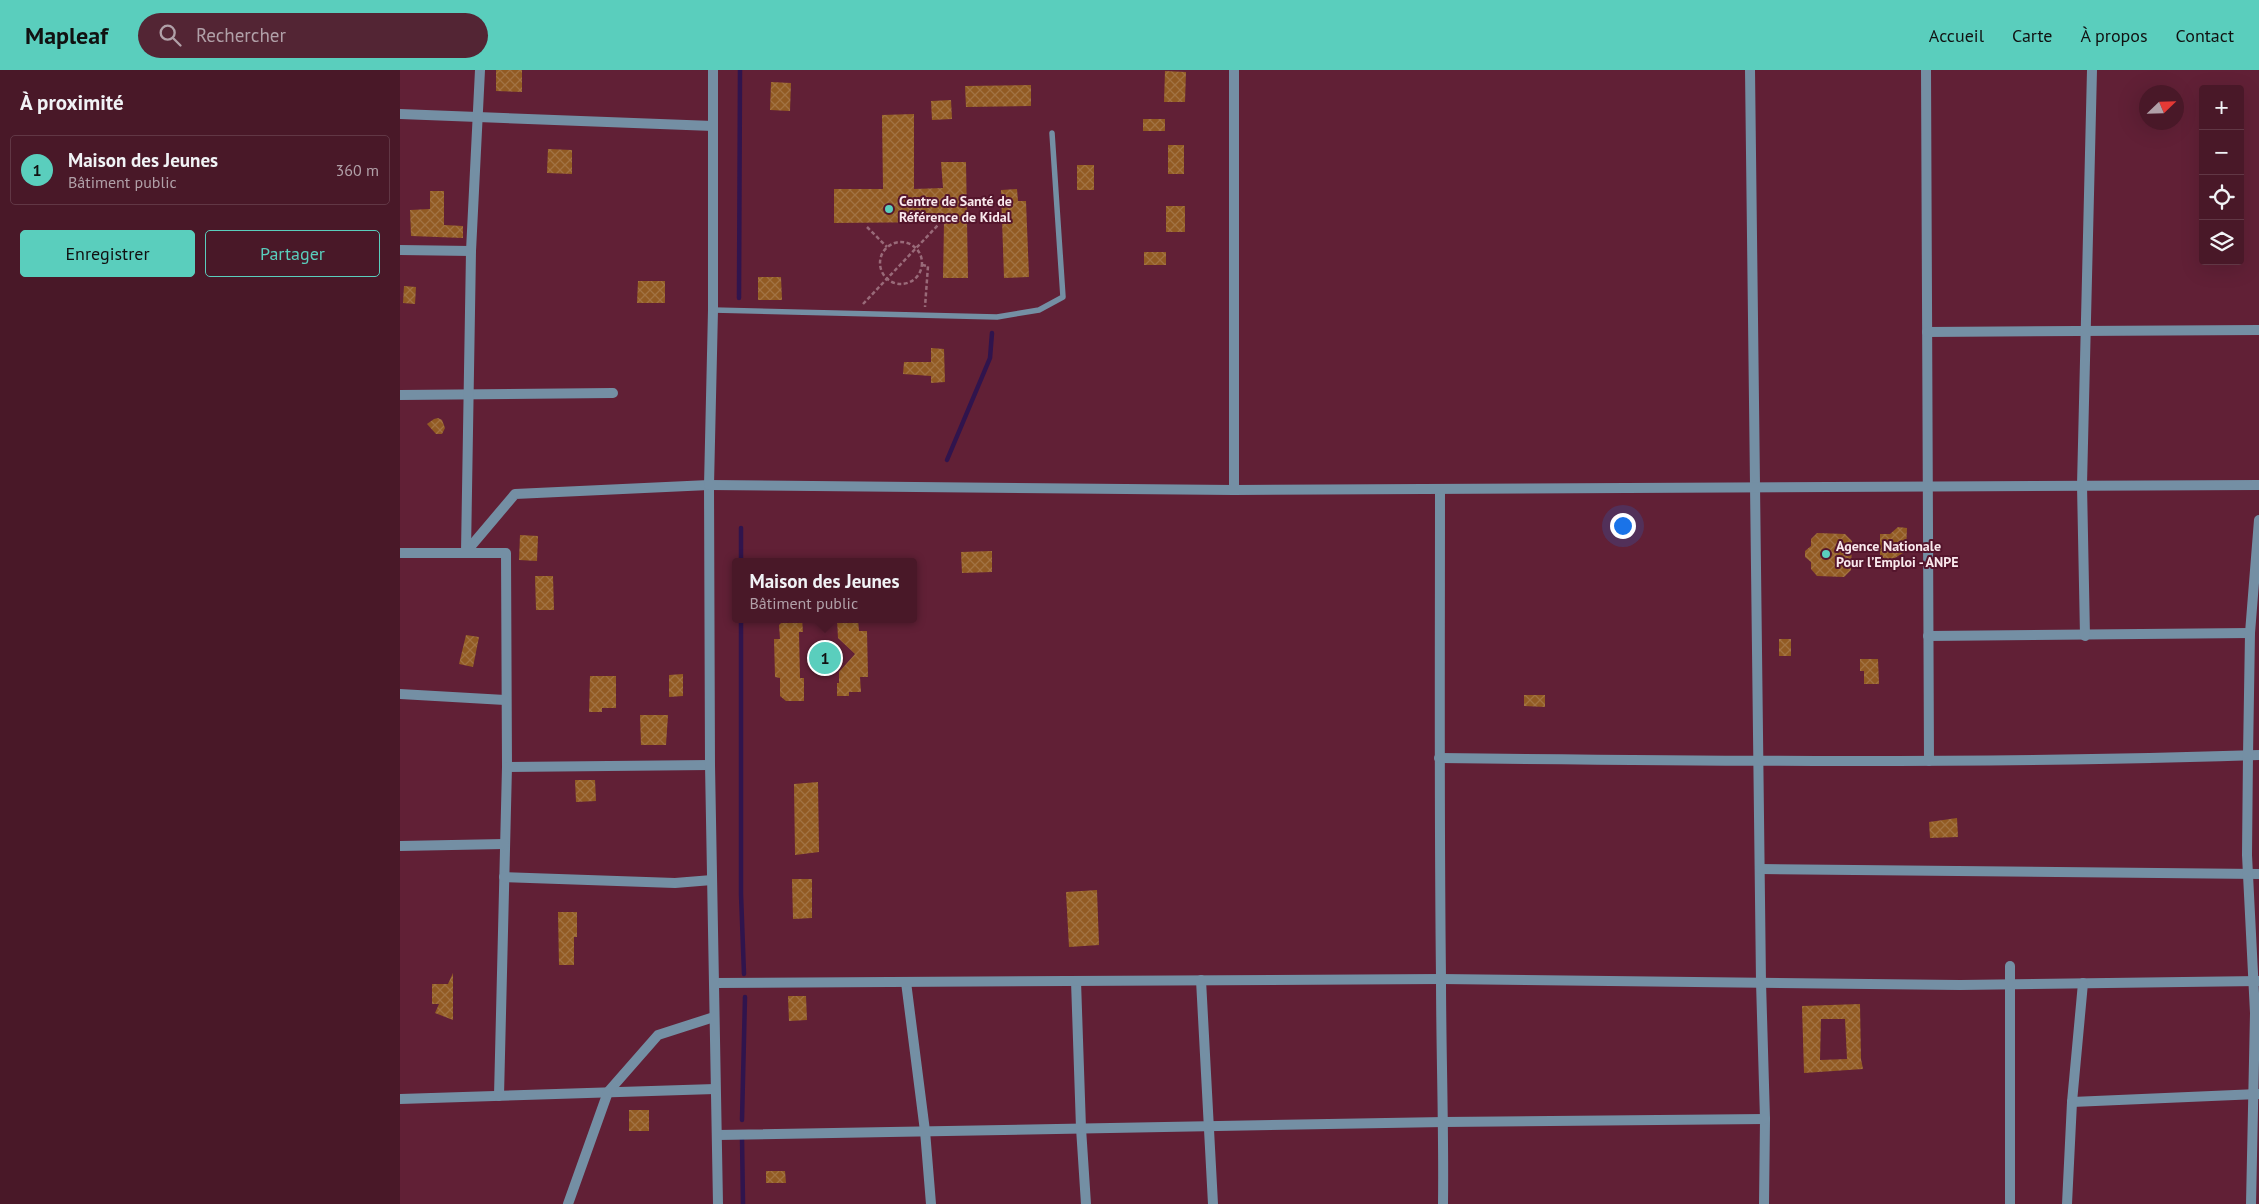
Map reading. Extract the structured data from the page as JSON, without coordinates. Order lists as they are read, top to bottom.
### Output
{
  "places": ["Centre de Santé de Référence de Kidal", "Agence Nationale Pour l’Emploi - ANPE"],
  "north": "top right",
  "page": {
    "header": "Mapleaf",
    "search": "Rechercher",
    "nav": [
      "Accueil",
      "Carte",
      "À propos",
      "Contact"
    ],
    "heading": "À proximité",
    "map_buttons": ["+", "−"],
    "list": [
      {
        "mark": "1",
        "name": "Maison des Jeunes",
        "note": "Bâtiment public",
        "value": "360 m"
      }
    ],
    "buttons": ["Enregistrer", "Partager"],
    "popup": ["Maison des Jeunes", "Bâtiment public"],
    "pins": "1"
  }
}
